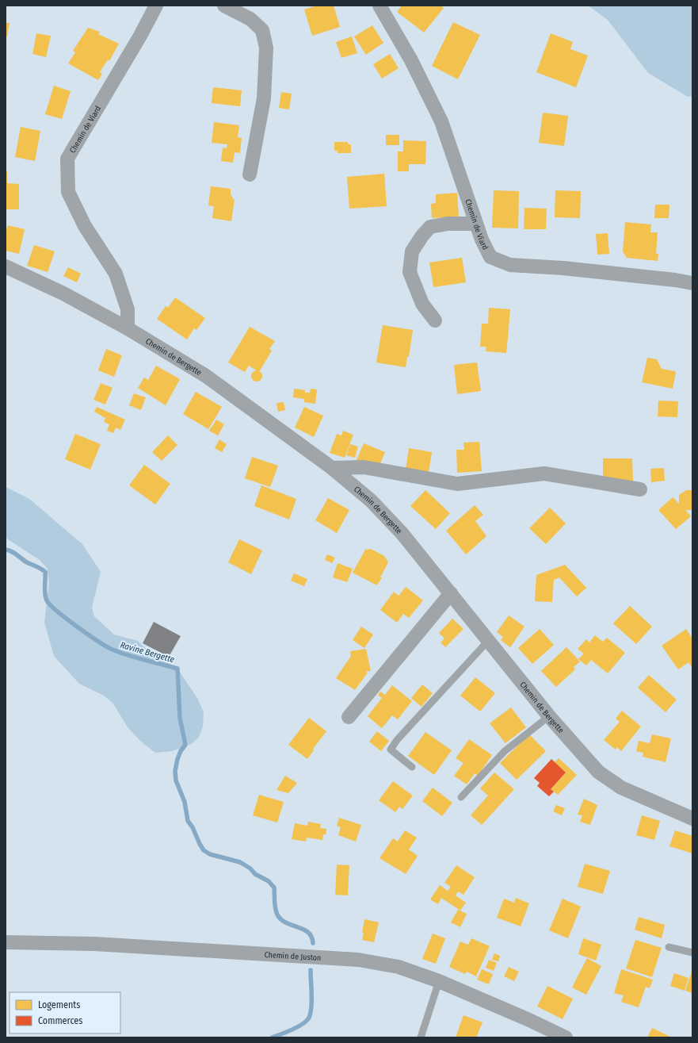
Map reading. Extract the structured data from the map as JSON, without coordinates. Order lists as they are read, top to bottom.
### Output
{
  "streets": {
    "street": ["Chemin de Viard", "Chemin de Bergette", "Chemin de Juston"]
  },
  "crossings": [
    ["Chemin de Viard", "Chemin de Bergette"]
  ],
  "water": ["Ravine Bergette"],
  "legend": ["Logements", "Commerces"]
}
